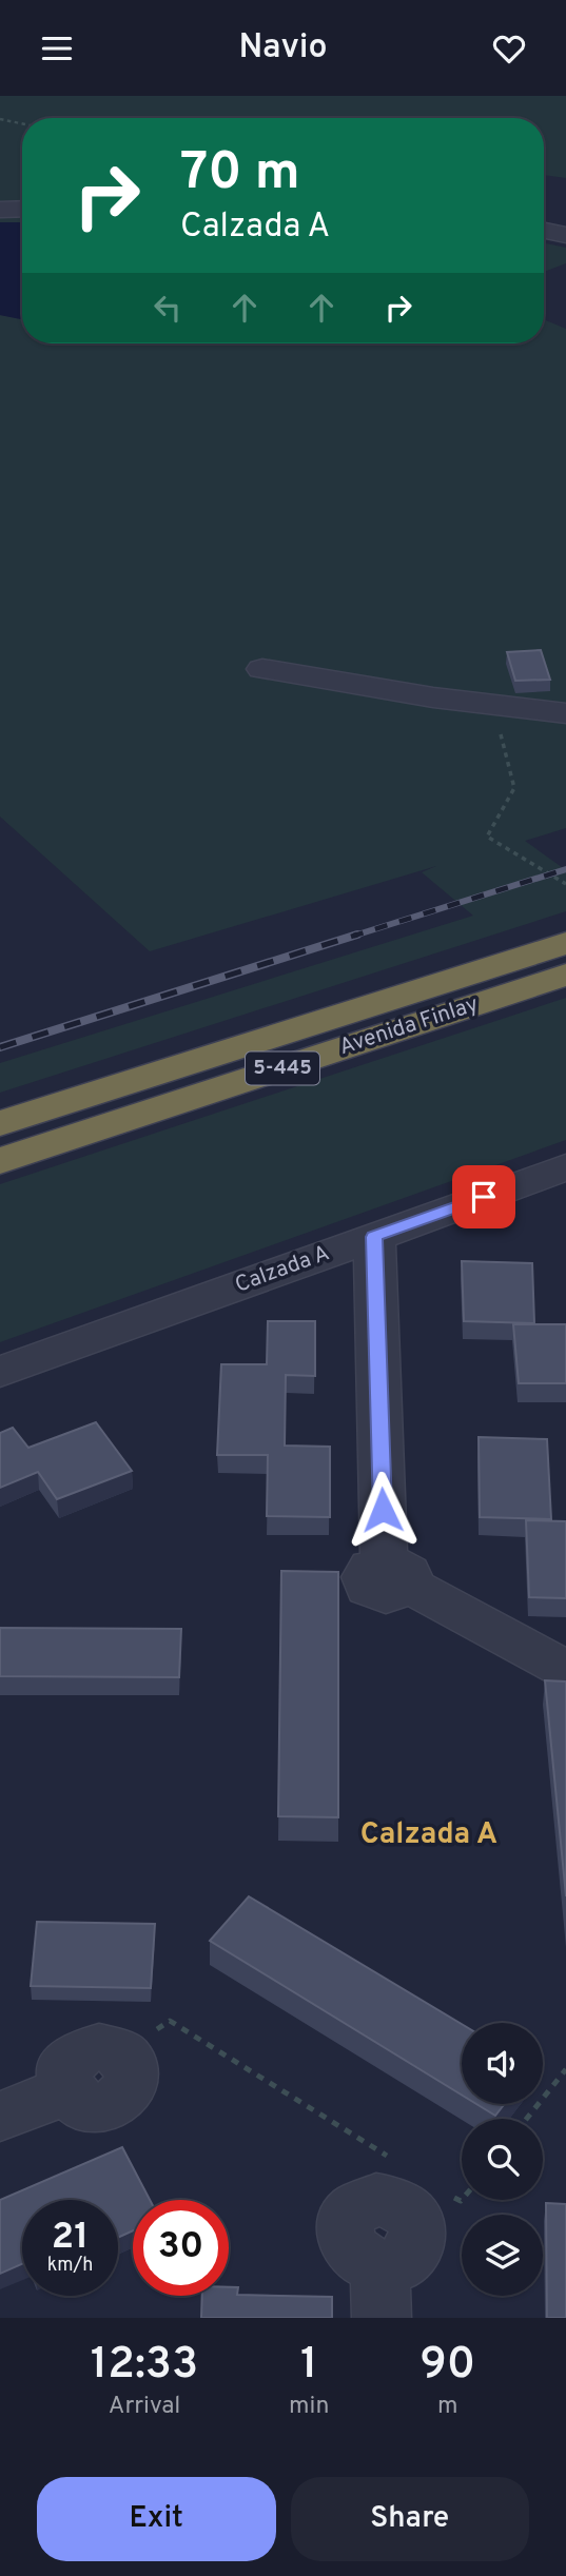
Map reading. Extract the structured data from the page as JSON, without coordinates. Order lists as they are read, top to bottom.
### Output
{
  "streets": {
    "highway": ["Avenida Finlay", "5-445"],
    "street": ["Calzada A"]
  },
  "districts": ["Calzada A"],
  "page": {
    "header": "Navio",
    "turn": ["70 m", "Calzada A"],
    "speed": "21 km/h",
    "limit": "30",
    "eta": [
      "12:33",
      "Arrival",
      "1",
      "min",
      "90",
      "m"
    ],
    "buttons": ["Exit", "Share"]
  }
}
